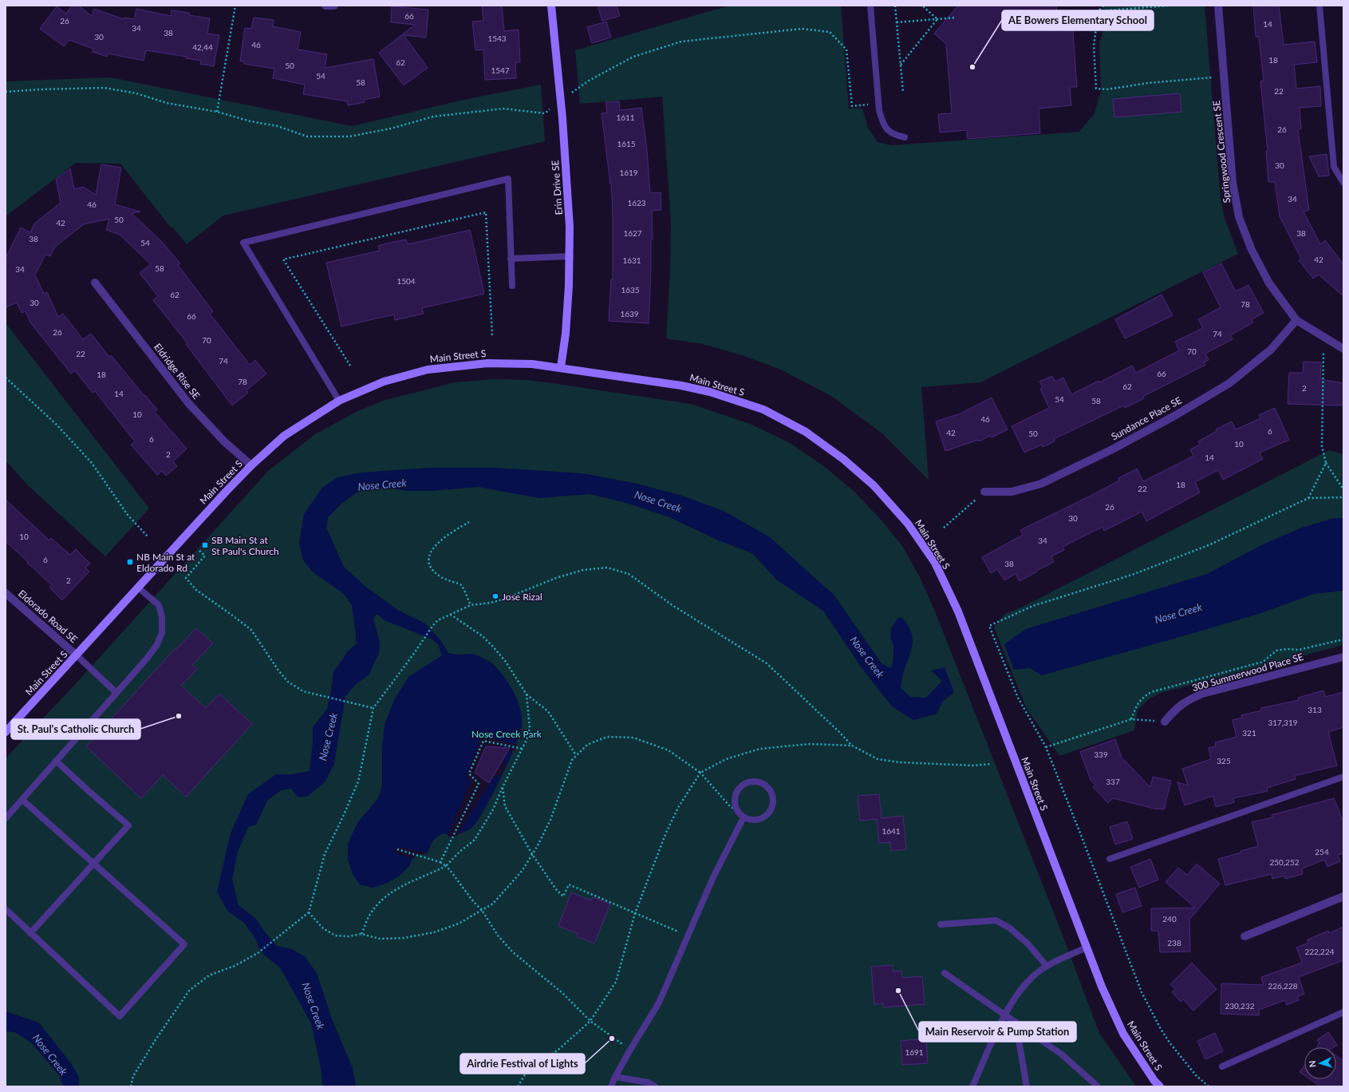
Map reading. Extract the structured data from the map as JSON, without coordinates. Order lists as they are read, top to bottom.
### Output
{
  "streets": {
    "main road": ["Erin Drive SE", "Main Street S"],
    "street": [
      "Springwood Crescent SE",
      "Eldridge Rise SE",
      "Sundance Place SE",
      "Eldorado Road SE",
      "300 Summerwood Place SE"
    ]
  },
  "crossings": [
    ["Springwood Crescent SE", "Sundance Place SE"],
    ["Erin Drive SE", "Main Street S"],
    ["Main Street S", "Eldridge Rise SE"],
    ["Main Street S", "Eldorado Road SE"]
  ],
  "water": ["Nose Creek"],
  "parks": ["Nose Creek Park"],
  "places": {
    "other": [
      "AE Bowers Elementary School",
      "Jose Rizal",
      "St. Paul's Catholic Church",
      "Main Reservoir & Pump Station",
      "Airdrie Festival of Lights"
    ],
    "transit": ["SB Main St at St Paul's Church", "NB Main St at Eldorado Rd"]
  },
  "house_numbers": [
    "66",
    "26",
    "14",
    "34",
    "38",
    "30",
    "1543",
    "46",
    "42,44",
    "18",
    "62",
    "50",
    "1547",
    "54",
    "58",
    "22",
    "1611",
    "26",
    "1615",
    "30",
    "1619",
    "34",
    "1623",
    "46",
    "50",
    "42",
    "1627",
    "38",
    "38",
    "54",
    "42",
    "1631",
    "58",
    "34",
    "1504",
    "1635",
    "62",
    "30",
    "78",
    "1639",
    "66",
    "26",
    "74",
    "70",
    "70",
    "22",
    "74",
    "66",
    "18",
    "78",
    "62",
    "2",
    "14",
    "54",
    "58",
    "10",
    "46",
    "6",
    "42",
    "50",
    "6",
    "10",
    "2",
    "14",
    "18",
    "22",
    "26",
    "30",
    "10",
    "34",
    "6",
    "38",
    "2",
    "313",
    "317,319",
    "321",
    "339",
    "325",
    "337",
    "1641",
    "254",
    "250,252",
    "240",
    "238",
    "222,224",
    "226,228",
    "230,232",
    "1691"
  ],
  "north": "left"
}
